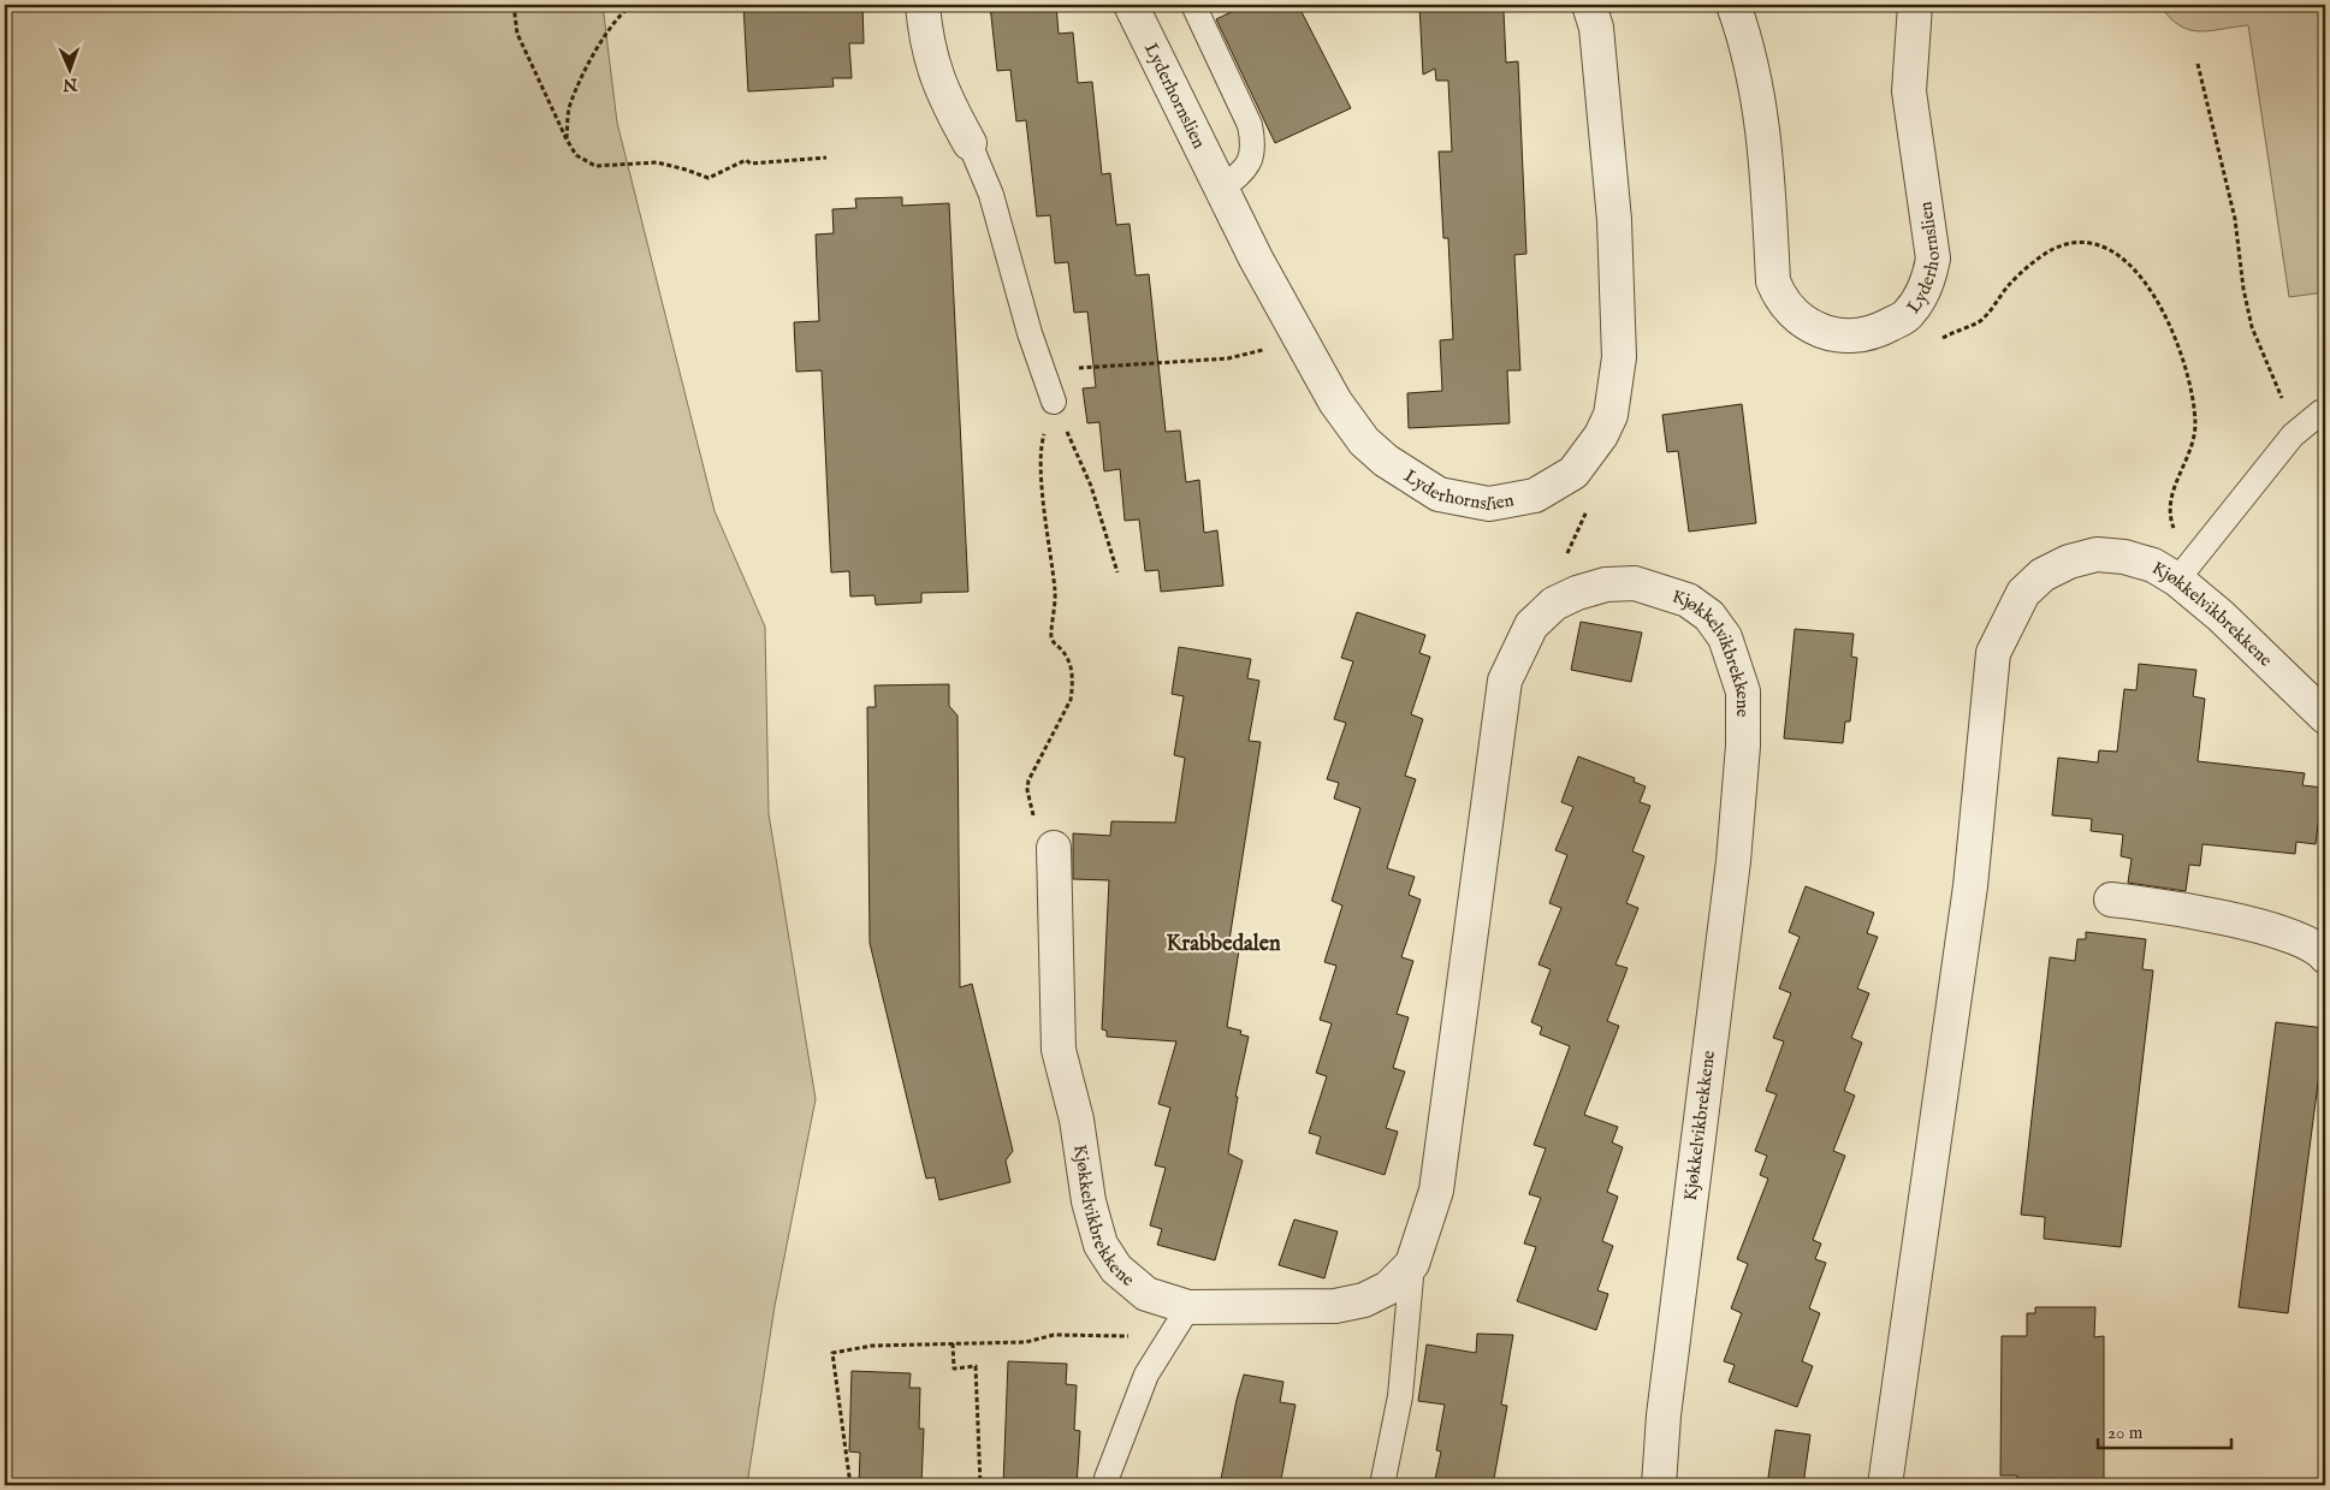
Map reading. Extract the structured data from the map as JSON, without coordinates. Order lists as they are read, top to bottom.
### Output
{
  "streets": {
    "street": ["Lyderhornslien", "Kjøkkelvikbrekkene"]
  },
  "districts": ["Krabbedalen"],
  "scale_bar": "20 m",
  "north": "bottom"
}
